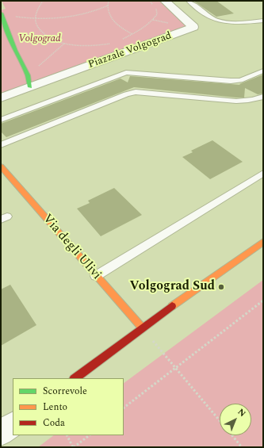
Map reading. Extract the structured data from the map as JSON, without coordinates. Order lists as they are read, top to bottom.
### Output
{
  "streets": {
    "street": ["Piazzale Volgograd", "Via degli Ulivi"]
  },
  "parks": ["Volgograd"],
  "places": ["Volgograd Sud"],
  "legend": ["Scorrevole", "Lento", "Coda"],
  "north": "top right"
}
